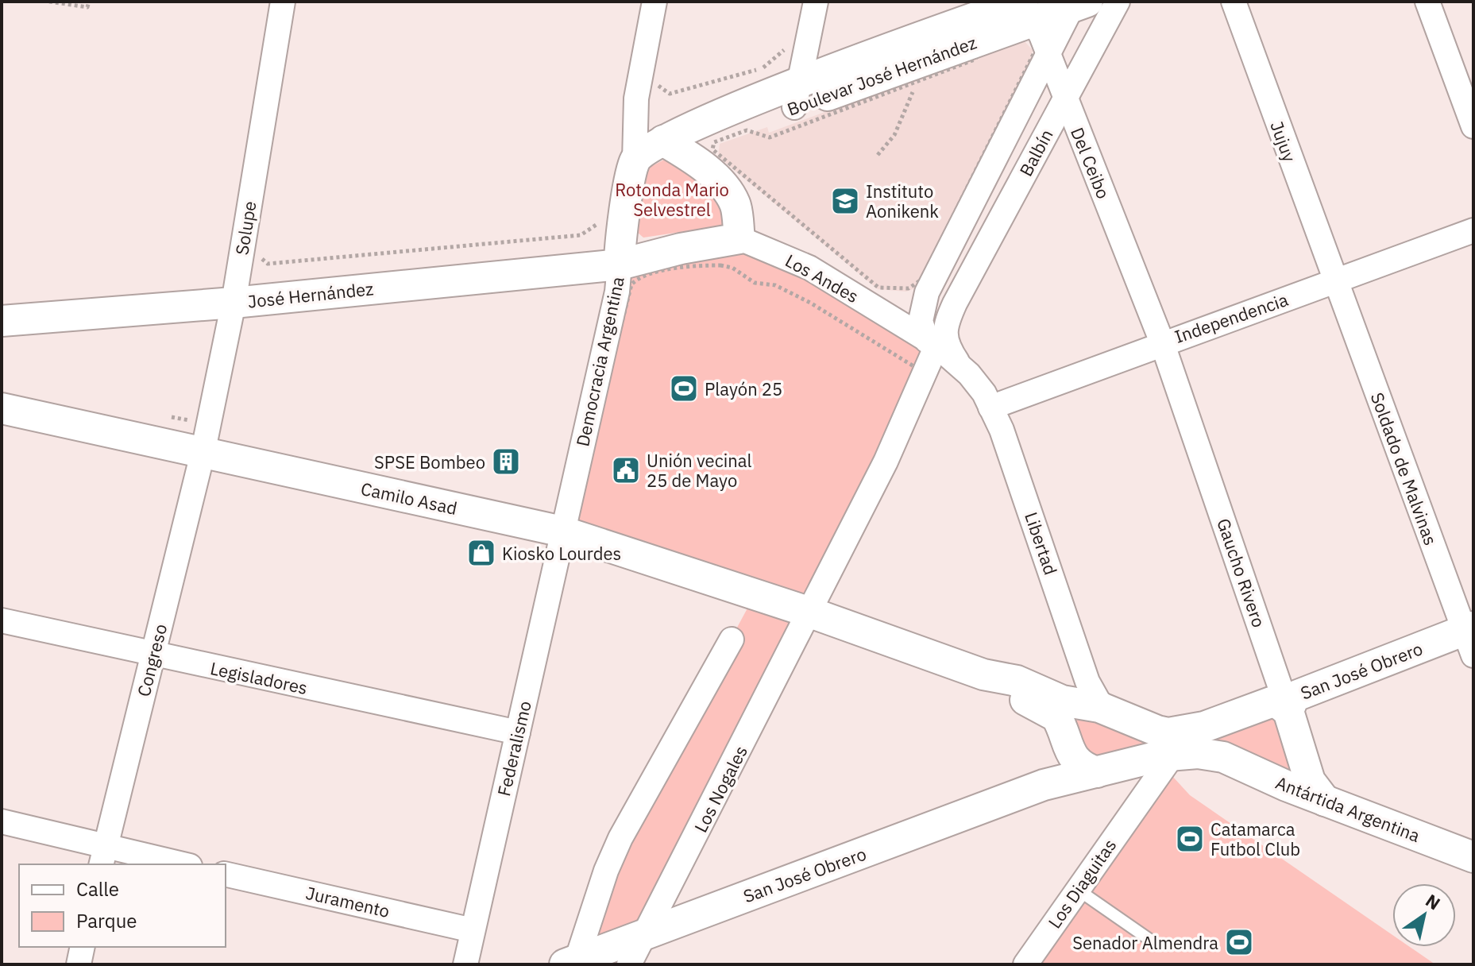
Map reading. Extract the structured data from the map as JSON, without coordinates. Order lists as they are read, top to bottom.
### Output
{
  "streets": {
    "street": [
      "Boulevar José Hernández",
      "Jujuy",
      "Balbín",
      "Del Ceibo",
      "Solupe",
      "Los Andes",
      "José Hernández",
      "Independencia",
      "Democracia Argentina",
      "Soldado de Malvinas",
      "Camilo Asad",
      "Libertad",
      "Gaucho Rivero",
      "Congreso",
      "San José Obrero",
      "Legisladores",
      "Federalismo",
      "Los Nogales",
      "Antártida Argentina",
      "Los Diaguitas",
      "Juramento"
    ]
  },
  "crossings": [
    ["Boulevar José Hernández", "Balbín"],
    ["Boulevar José Hernández", "Del Ceibo"],
    ["Boulevar José Hernández", "Democracia Argentina"],
    ["Jujuy", "Independencia"],
    ["Jujuy", "Soldado de Malvinas"],
    ["Balbín", "Del Ceibo"],
    ["Del Ceibo", "Independencia"],
    ["Del Ceibo", "Gaucho Rivero"],
    ["Solupe", "José Hernández"],
    ["Solupe", "Camilo Asad"],
    ["Solupe", "Congreso"],
    ["Los Andes", "Independencia"],
    ["Los Andes", "Libertad"],
    ["José Hernández", "Democracia Argentina"],
    ["Independencia", "Soldado de Malvinas"],
    ["Independencia", "Libertad"],
    ["Independencia", "Gaucho Rivero"],
    ["Democracia Argentina", "Camilo Asad"],
    ["Democracia Argentina", "Federalismo"],
    ["Soldado de Malvinas", "San José Obrero"],
    ["Camilo Asad", "Congreso"],
    ["Camilo Asad", "Federalismo"],
    ["Camilo Asad", "Los Nogales"],
    ["Libertad", "San José Obrero"],
    ["Gaucho Rivero", "San José Obrero"],
    ["Gaucho Rivero", "Antártida Argentina"],
    ["Congreso", "Legisladores"],
    ["San José Obrero", "Los Nogales"],
    ["San José Obrero", "Antártida Argentina"],
    ["San José Obrero", "Los Diaguitas"],
    ["Legisladores", "Federalismo"],
    ["Federalismo", "Juramento"]
  ],
  "parks": ["Rotonda Mario Selvestrel"],
  "places": {
    "school or university": ["Instituto Aonikenk"],
    "sports": ["Playón 25", "Catamarca Futbol Club", "Senador Almendra"],
    "building": ["SPSE Bombeo"],
    "public building": ["Unión vecinal 25 de Mayo"],
    "shop": ["Kiosko Lourdes"]
  },
  "legend": ["Calle", "Parque"],
  "north": "top right"
}
